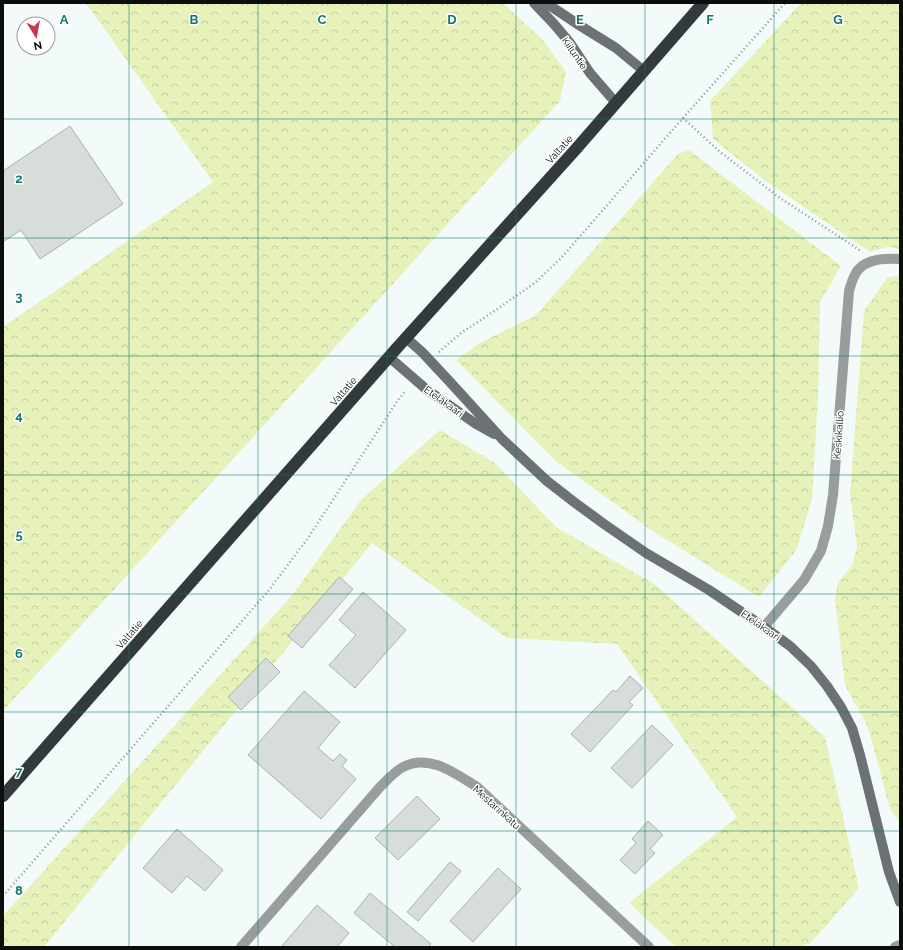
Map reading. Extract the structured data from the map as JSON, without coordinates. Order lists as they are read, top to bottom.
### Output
{
  "streets": {
    "highway": ["Valtatie"],
    "street": [
      "Kiiluntie",
      "Eteläkaari",
      "Keskikallio",
      "Mestarinkatu"
    ]
  },
  "crossings": [
    ["Kiiluntie", "Valtatie"],
    ["Valtatie", "Eteläkaari"],
    ["Eteläkaari", "Keskikallio"]
  ],
  "north": "bottom",
  "grid": {
    "columns": [
      "A",
      "B",
      "C",
      "D",
      "E",
      "F",
      "G"
    ],
    "rows": [
      "2",
      "3",
      "4",
      "5",
      "6",
      "7",
      "8"
    ]
  }
}
